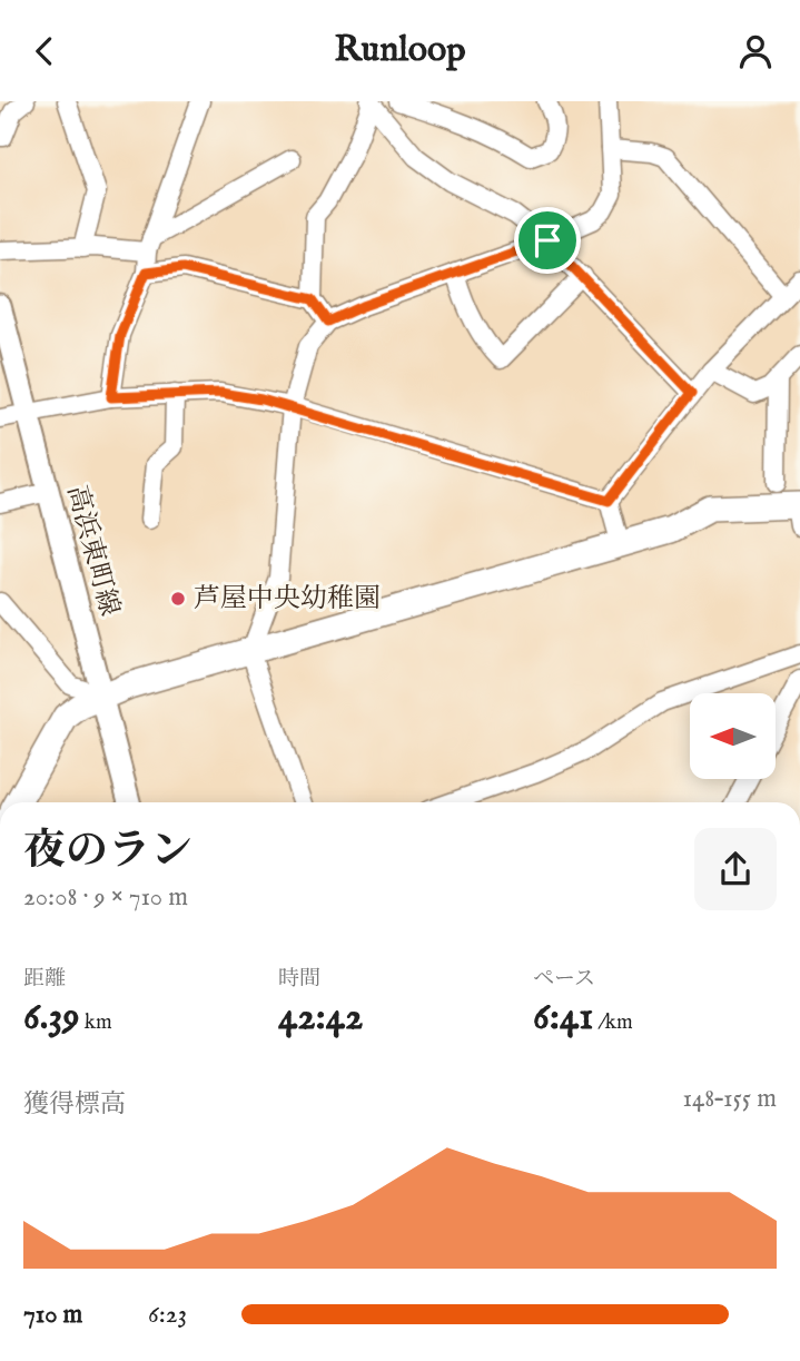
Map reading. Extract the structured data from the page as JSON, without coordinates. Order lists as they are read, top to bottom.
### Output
{
  "streets": {
    "main road": ["高浜東町線"]
  },
  "places": ["芦屋中央幼稚園"],
  "north": "left",
  "page": {
    "header": "Runloop",
    "heading": ["夜のラン", "20:08 · 9 × 710 m"],
    "stats": [
      ["距離", "6.39 km"],
      ["時間", "42:42"],
      ["ペース", "6:41 /km"]
    ],
    "chart": ["獲得標高", "148–155 m"],
    "list": [
      {
        "name": "710 m",
        "note": "6:23"
      }
    ]
  }
}
